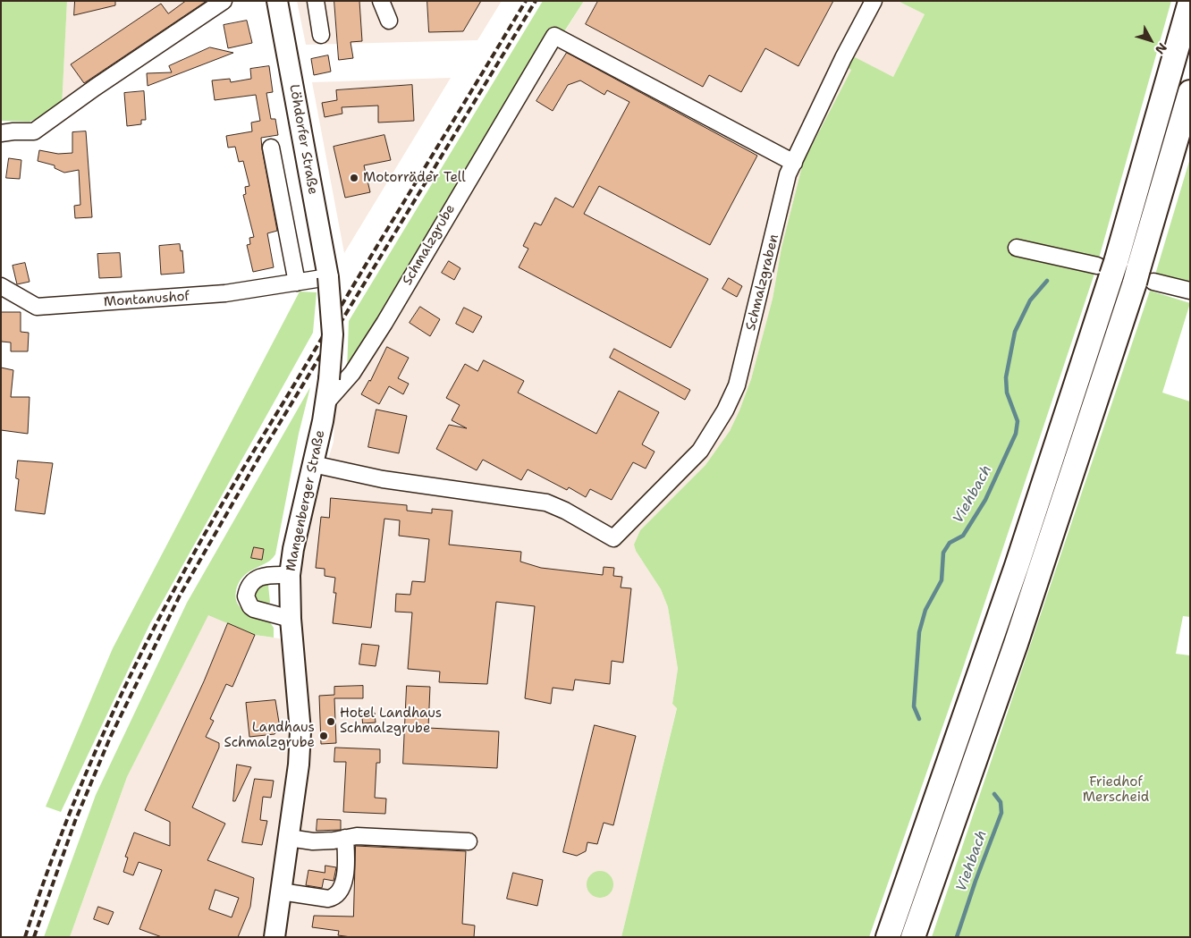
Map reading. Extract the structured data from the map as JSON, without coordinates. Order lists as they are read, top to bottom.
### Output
{
  "streets": {
    "main road": ["Löhdorfer Straße", "Mangenberger Straße"],
    "street": ["Schmalzgrube", "Schmalzgraben", "Montanushof"]
  },
  "crossings": [
    ["Löhdorfer Straße", "Montanushof"],
    ["Löhdorfer Straße", "Mangenberger Straße"],
    ["Schmalzgrube", "Schmalzgraben"],
    ["Schmalzgrube", "Mangenberger Straße"],
    ["Schmalzgraben", "Mangenberger Straße"],
    ["Montanushof", "Mangenberger Straße"]
  ],
  "water": ["Viehbach"],
  "parks": ["Friedhof Merscheid"],
  "places": ["Motorräder Tell", "Hotel Landhaus Schmalzgrube", "Landhaus Schmalzgrube"],
  "north": "bottom right"
}
